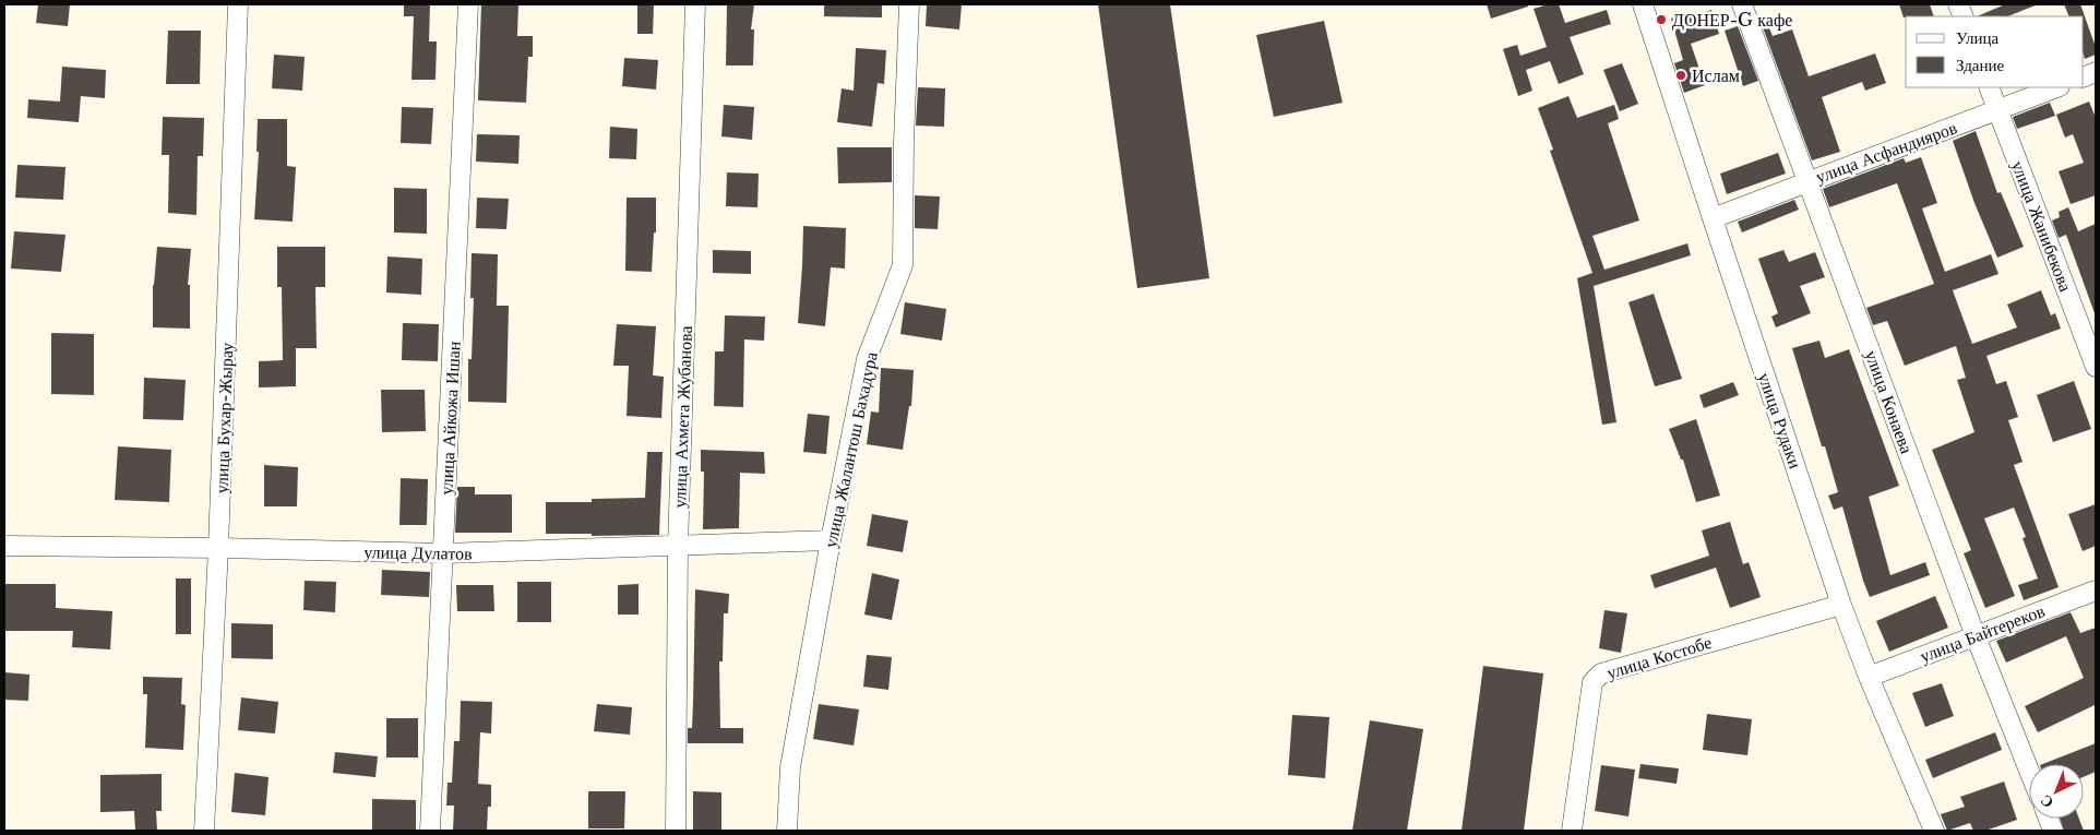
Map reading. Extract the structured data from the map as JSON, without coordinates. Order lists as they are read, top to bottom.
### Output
{
  "streets": {
    "street": [
      "улица Асфандияров",
      "улица Жанибекова",
      "улица Конаева",
      "улица Ахмета Жубанова",
      "улица Бухар-Жырау",
      "улица Айкожа Ишан",
      "улица Рудаки",
      "улица Жалантош Бахадура",
      "улица Дулатов",
      "улица Байтереков",
      "улица Костобе"
    ]
  },
  "crossings": [
    ["улица Асфандияров", "улица Жанибекова"],
    ["улица Асфандияров", "улица Конаева"],
    ["улица Асфандияров", "улица Рудаки"],
    ["улица Конаева", "улица Байтереков"],
    ["улица Ахмета Жубанова", "улица Дулатов"],
    ["улица Бухар-Жырау", "улица Дулатов"],
    ["улица Айкожа Ишан", "улица Дулатов"],
    ["улица Рудаки", "улица Байтереков"],
    ["улица Рудаки", "улица Костобе"],
    ["улица Жалантош Бахадура", "улица Дулатов"]
  ],
  "places": ["ДОНЕР-G кафе", "Ислам"],
  "legend": ["Улица", "Здание"],
  "north": "bottom left"
}
